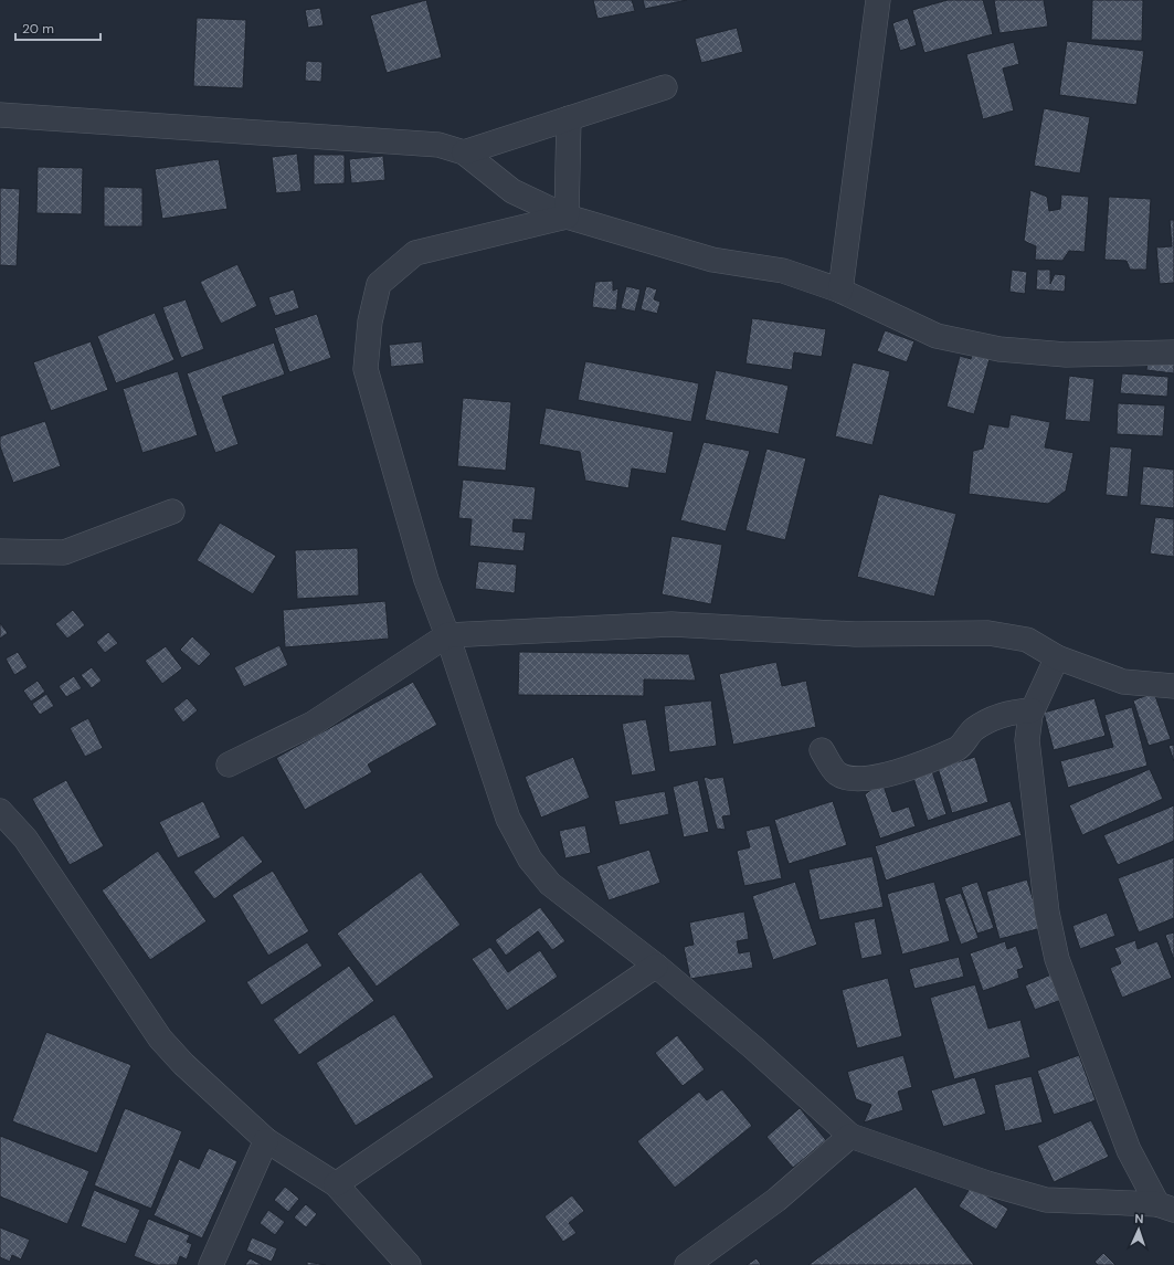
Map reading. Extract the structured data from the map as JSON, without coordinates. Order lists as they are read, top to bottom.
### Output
{
  "scale_bar": "20 m",
  "north": "top"
}
